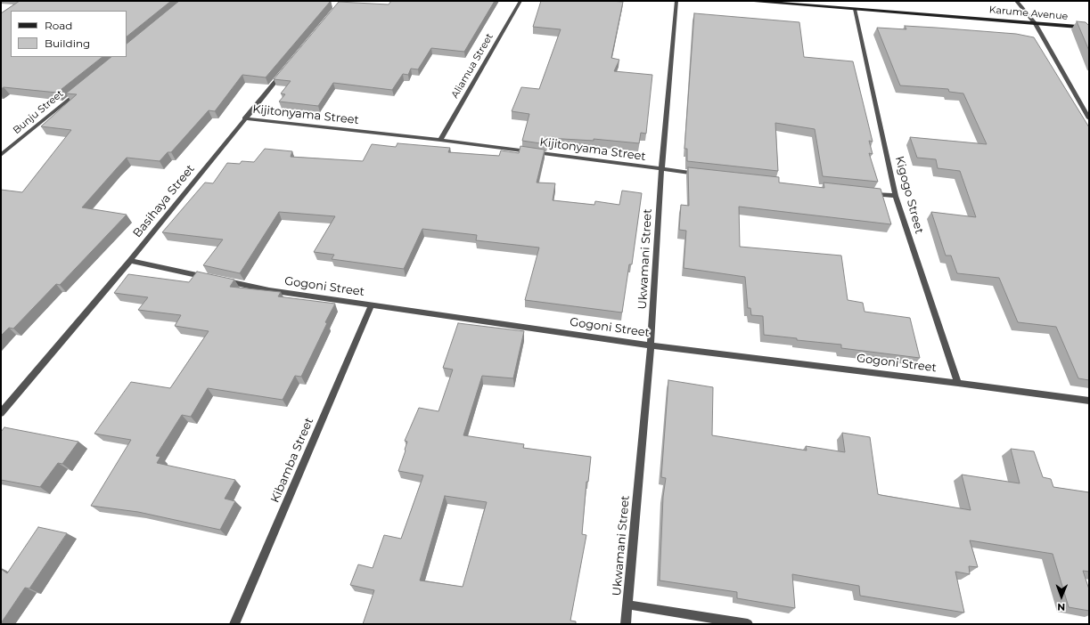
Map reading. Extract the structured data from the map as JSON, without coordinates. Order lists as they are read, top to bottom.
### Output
{
  "streets": {
    "main road": ["Karume Avenue"],
    "street": [
      "Aliamua Street",
      "Bunju Street",
      "Kijitonyama Street",
      "Kigogo Street",
      "Basihaya Street",
      "Ukwamani Street",
      "Gogoni Street",
      "Kibamba Street"
    ]
  },
  "crossings": [
    ["Karume Avenue", "Kigogo Street"],
    ["Aliamua Street", "Kijitonyama Street"],
    ["Kijitonyama Street", "Basihaya Street"],
    ["Kijitonyama Street", "Ukwamani Street"],
    ["Kigogo Street", "Gogoni Street"],
    ["Basihaya Street", "Gogoni Street"],
    ["Ukwamani Street", "Gogoni Street"],
    ["Gogoni Street", "Kibamba Street"]
  ],
  "legend": ["Road", "Building"],
  "north": "bottom"
}
